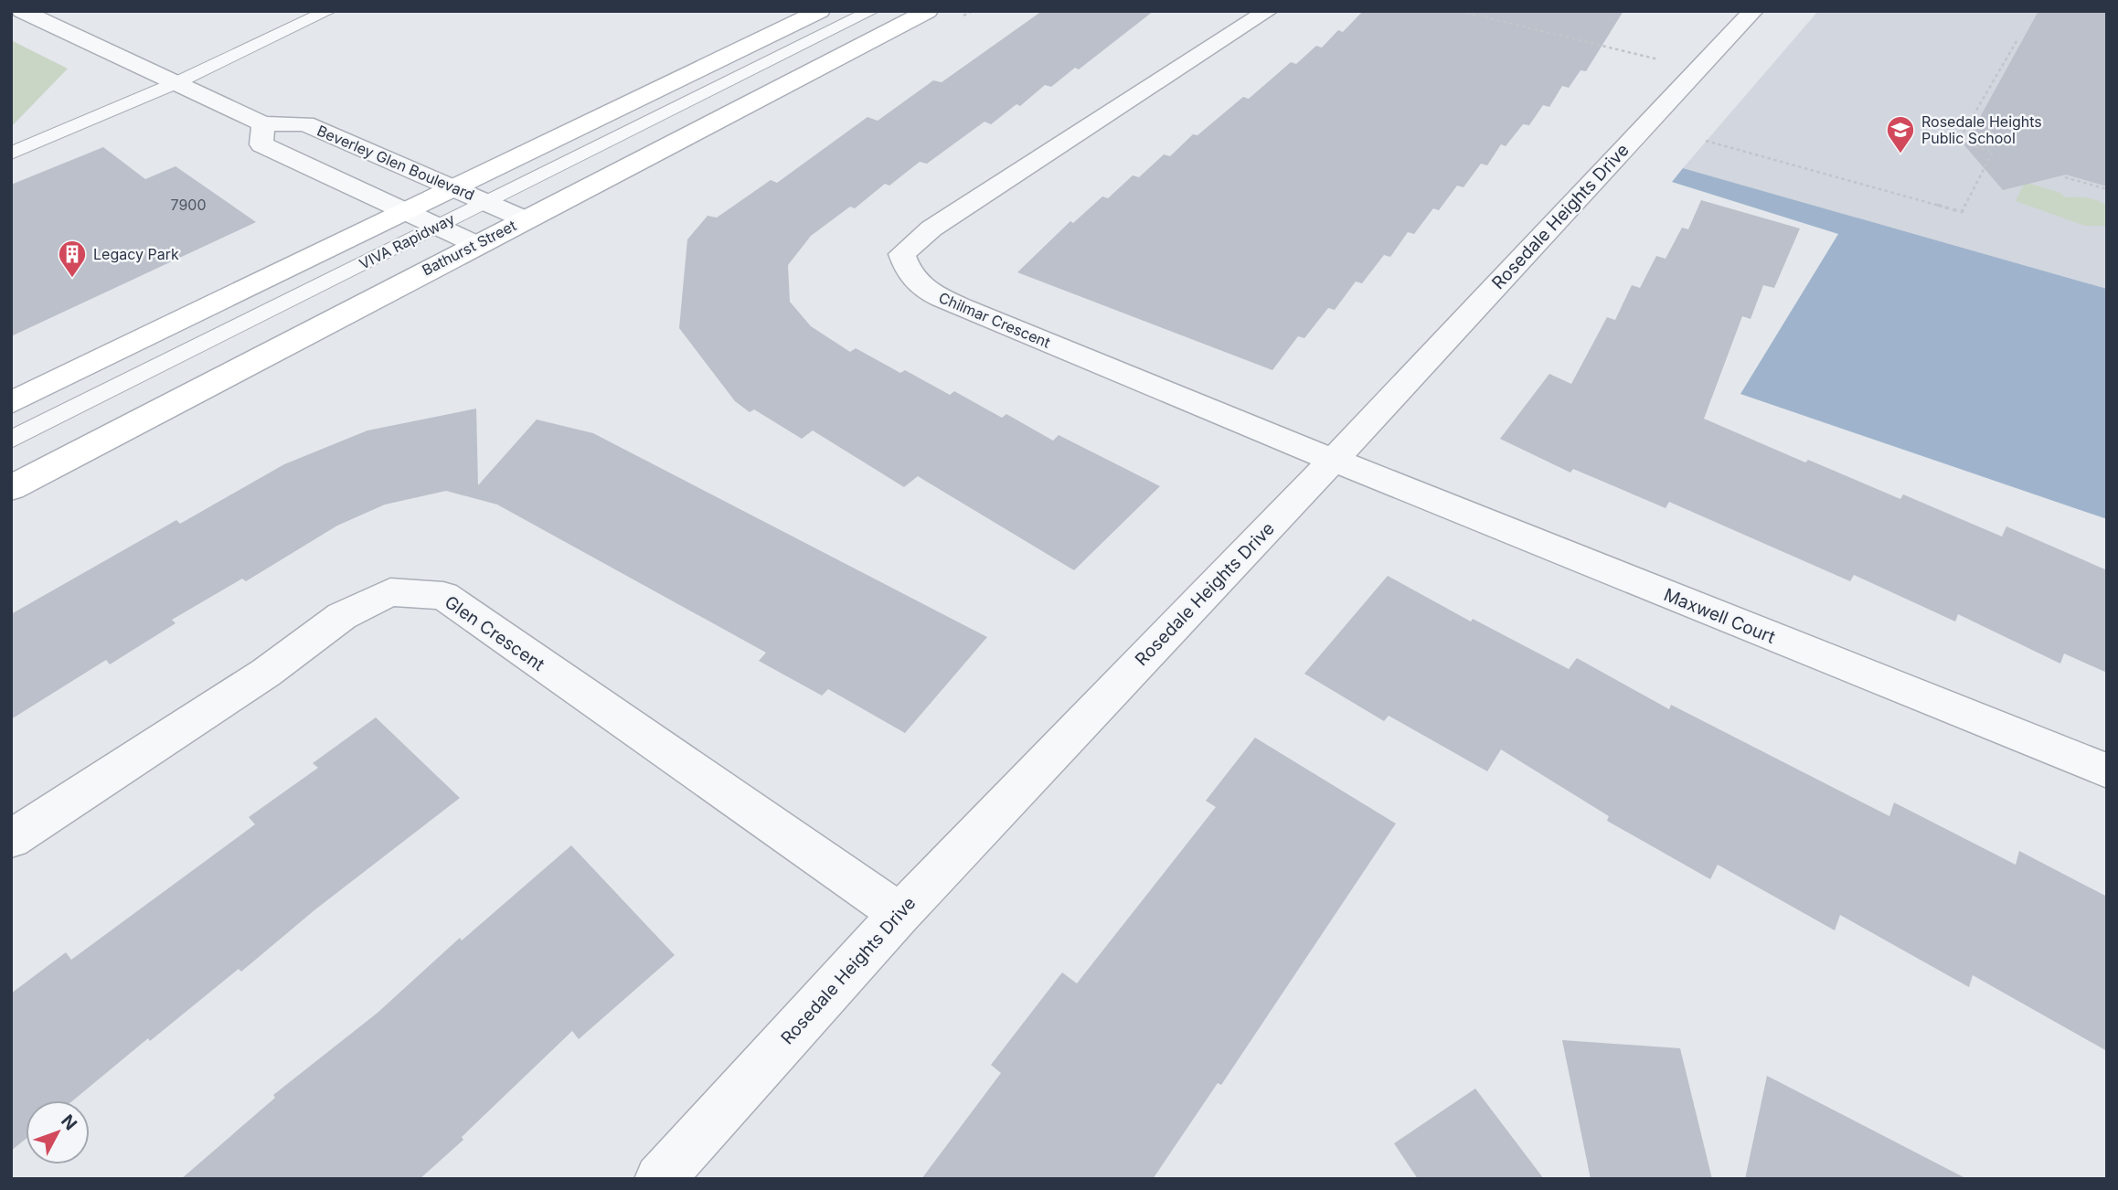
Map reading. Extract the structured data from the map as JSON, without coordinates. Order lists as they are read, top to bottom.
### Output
{
  "streets": {
    "main road": ["Bathurst Street"],
    "street": [
      "Beverley Glen Boulevard",
      "Rosedale Heights Drive",
      "Chilmar Crescent",
      "Maxwell Court",
      "Glen Crescent"
    ],
    "lane": ["VIVA Rapidway"]
  },
  "crossings": [
    ["Beverley Glen Boulevard", "VIVA Rapidway"],
    ["Beverley Glen Boulevard", "Bathurst Street"],
    ["Rosedale Heights Drive", "Chilmar Crescent"],
    ["Rosedale Heights Drive", "Maxwell Court"],
    ["Rosedale Heights Drive", "Glen Crescent"],
    ["Chilmar Crescent", "Maxwell Court"]
  ],
  "places": {
    "school or university": ["Rosedale Heights Public School"],
    "building": ["Legacy Park"]
  },
  "house_numbers": ["7900"],
  "north": "top right"
}
